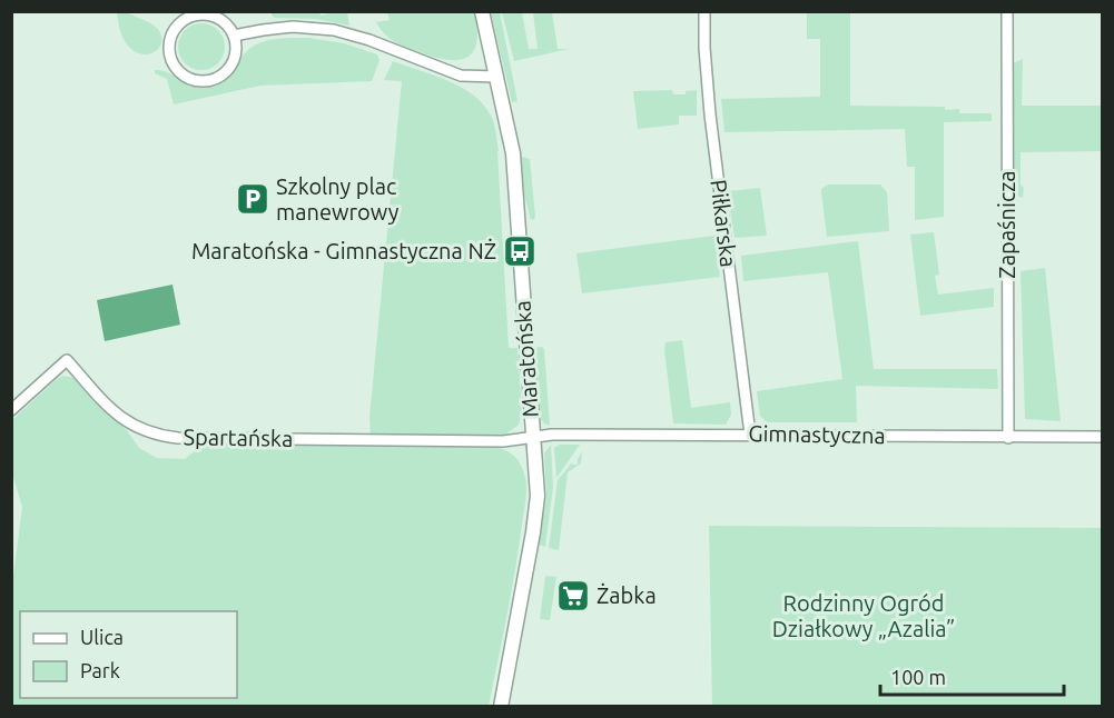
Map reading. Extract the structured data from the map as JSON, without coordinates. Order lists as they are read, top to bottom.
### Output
{
  "streets": {
    "main road": ["Maratońska"],
    "street": [
      "Piłkarska",
      "Zapaśnicza",
      "Gimnastyczna",
      "Spartańska"
    ]
  },
  "crossings": [
    ["Piłkarska", "Gimnastyczna"],
    ["Zapaśnicza", "Gimnastyczna"],
    ["Maratońska", "Gimnastyczna"],
    ["Gimnastyczna", "Spartańska"]
  ],
  "parks": ["Rodzinny Ogród Działkowy „Azalia”"],
  "places": {
    "parking": ["Szkolny plac manewrowy"],
    "bus stop": ["Maratońska - Gimnastyczna NŻ"],
    "supermarket": ["Żabka"]
  },
  "legend": ["Ulica", "Park"],
  "scale_bar": "100 m"
}
